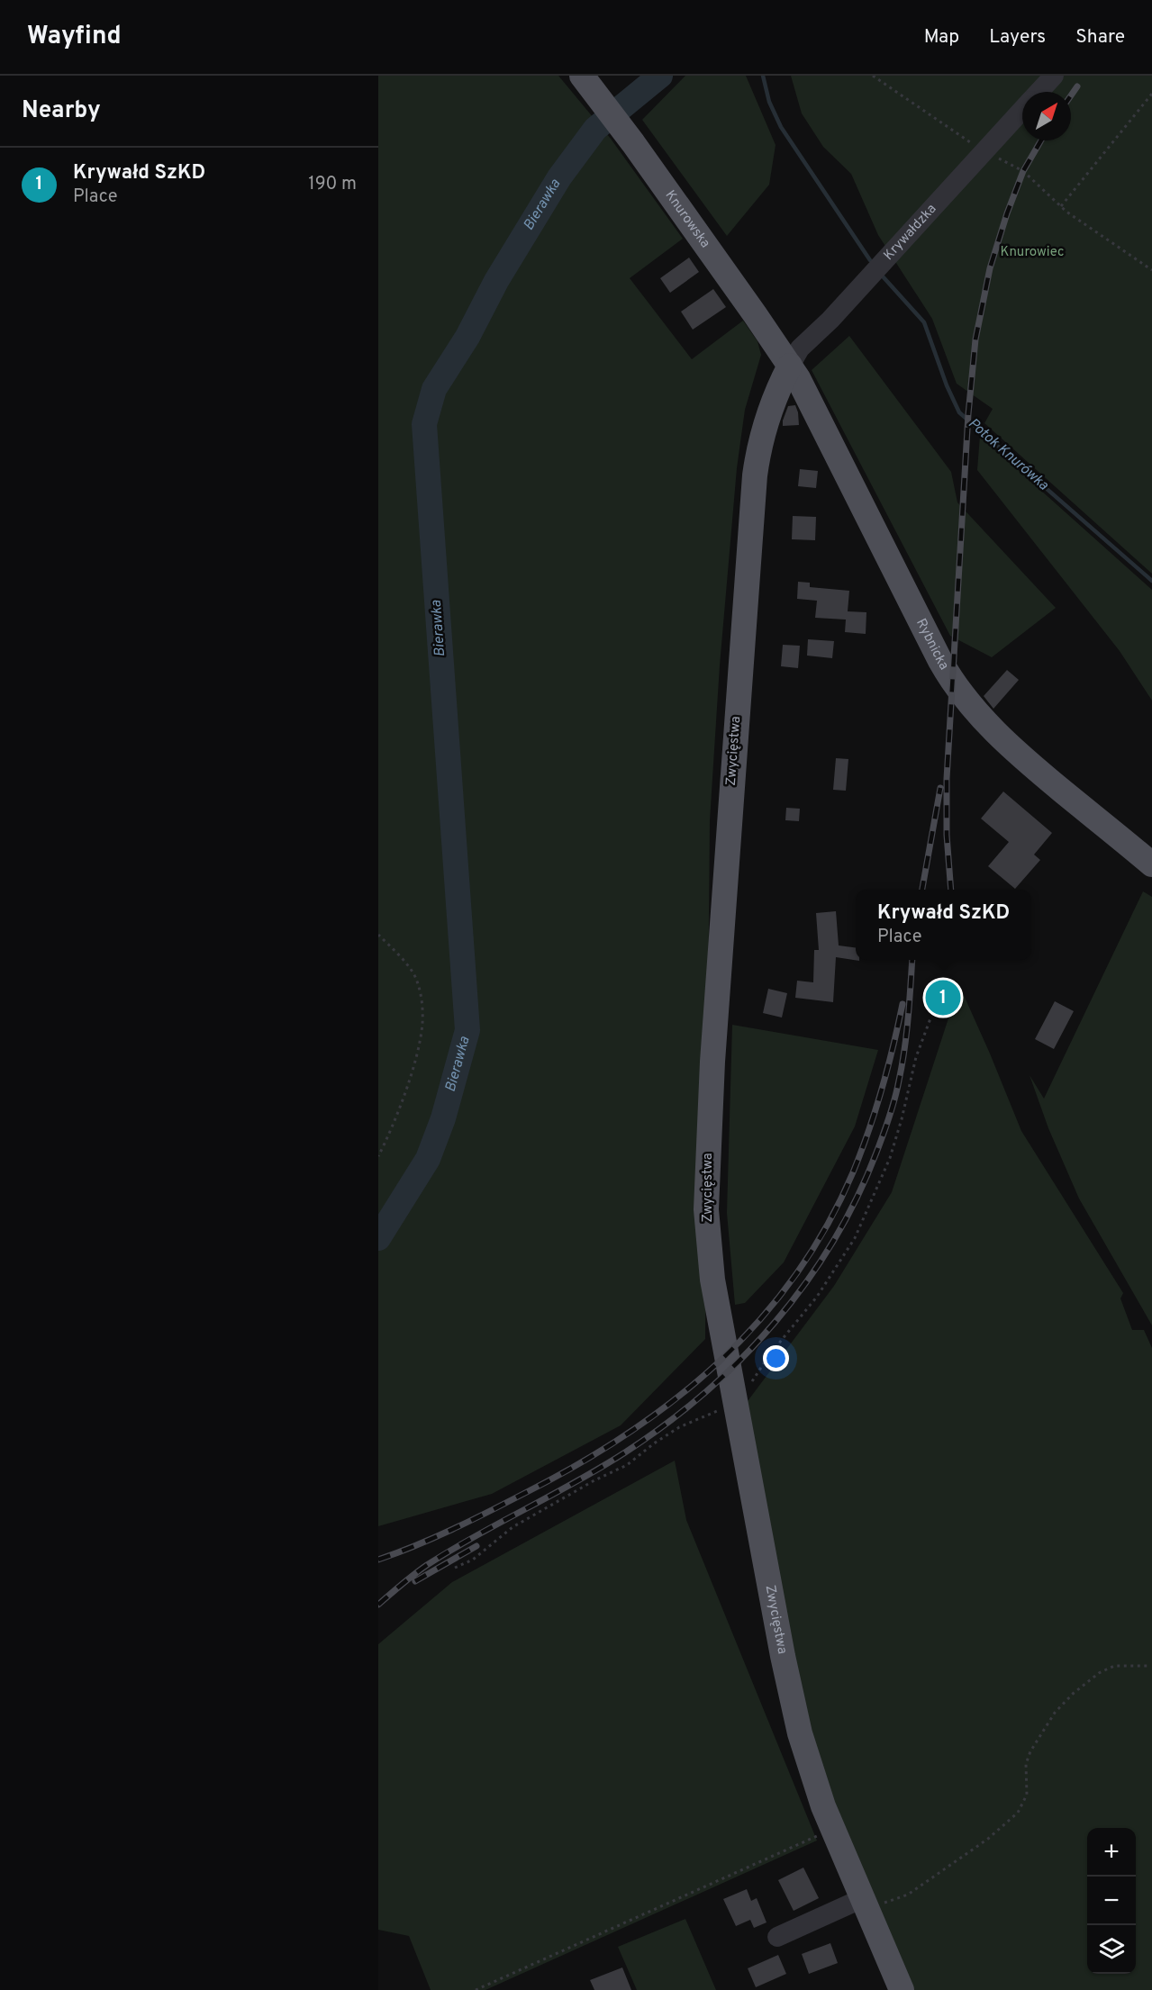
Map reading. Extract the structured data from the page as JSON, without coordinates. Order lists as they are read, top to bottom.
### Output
{
  "streets": {
    "main road": ["Knurowska", "Rybnicka", "Zwycięstwa"],
    "street": ["Krywałdzka"]
  },
  "crossings": [
    ["Knurowska", "Krywałdzka"],
    ["Knurowska", "Rybnicka"],
    ["Knurowska", "Zwycięstwa"],
    ["Krywałdzka", "Rybnicka"],
    ["Krywałdzka", "Zwycięstwa"],
    ["Rybnicka", "Zwycięstwa"]
  ],
  "water": ["Bierawka", "Potok Knurówka"],
  "parks": ["Knurowiec"],
  "north": "top right",
  "page": {
    "header": "Wayfind",
    "nav": ["Map", "Layers", "Share"],
    "heading": "Nearby",
    "list": [
      {
        "mark": "1",
        "name": "Krywałd SzKD",
        "note": "Place",
        "value": "190 m"
      }
    ],
    "popup": ["Krywałd SzKD", "Place"],
    "pins": "1",
    "map_buttons": ["+", "−"]
  }
}
